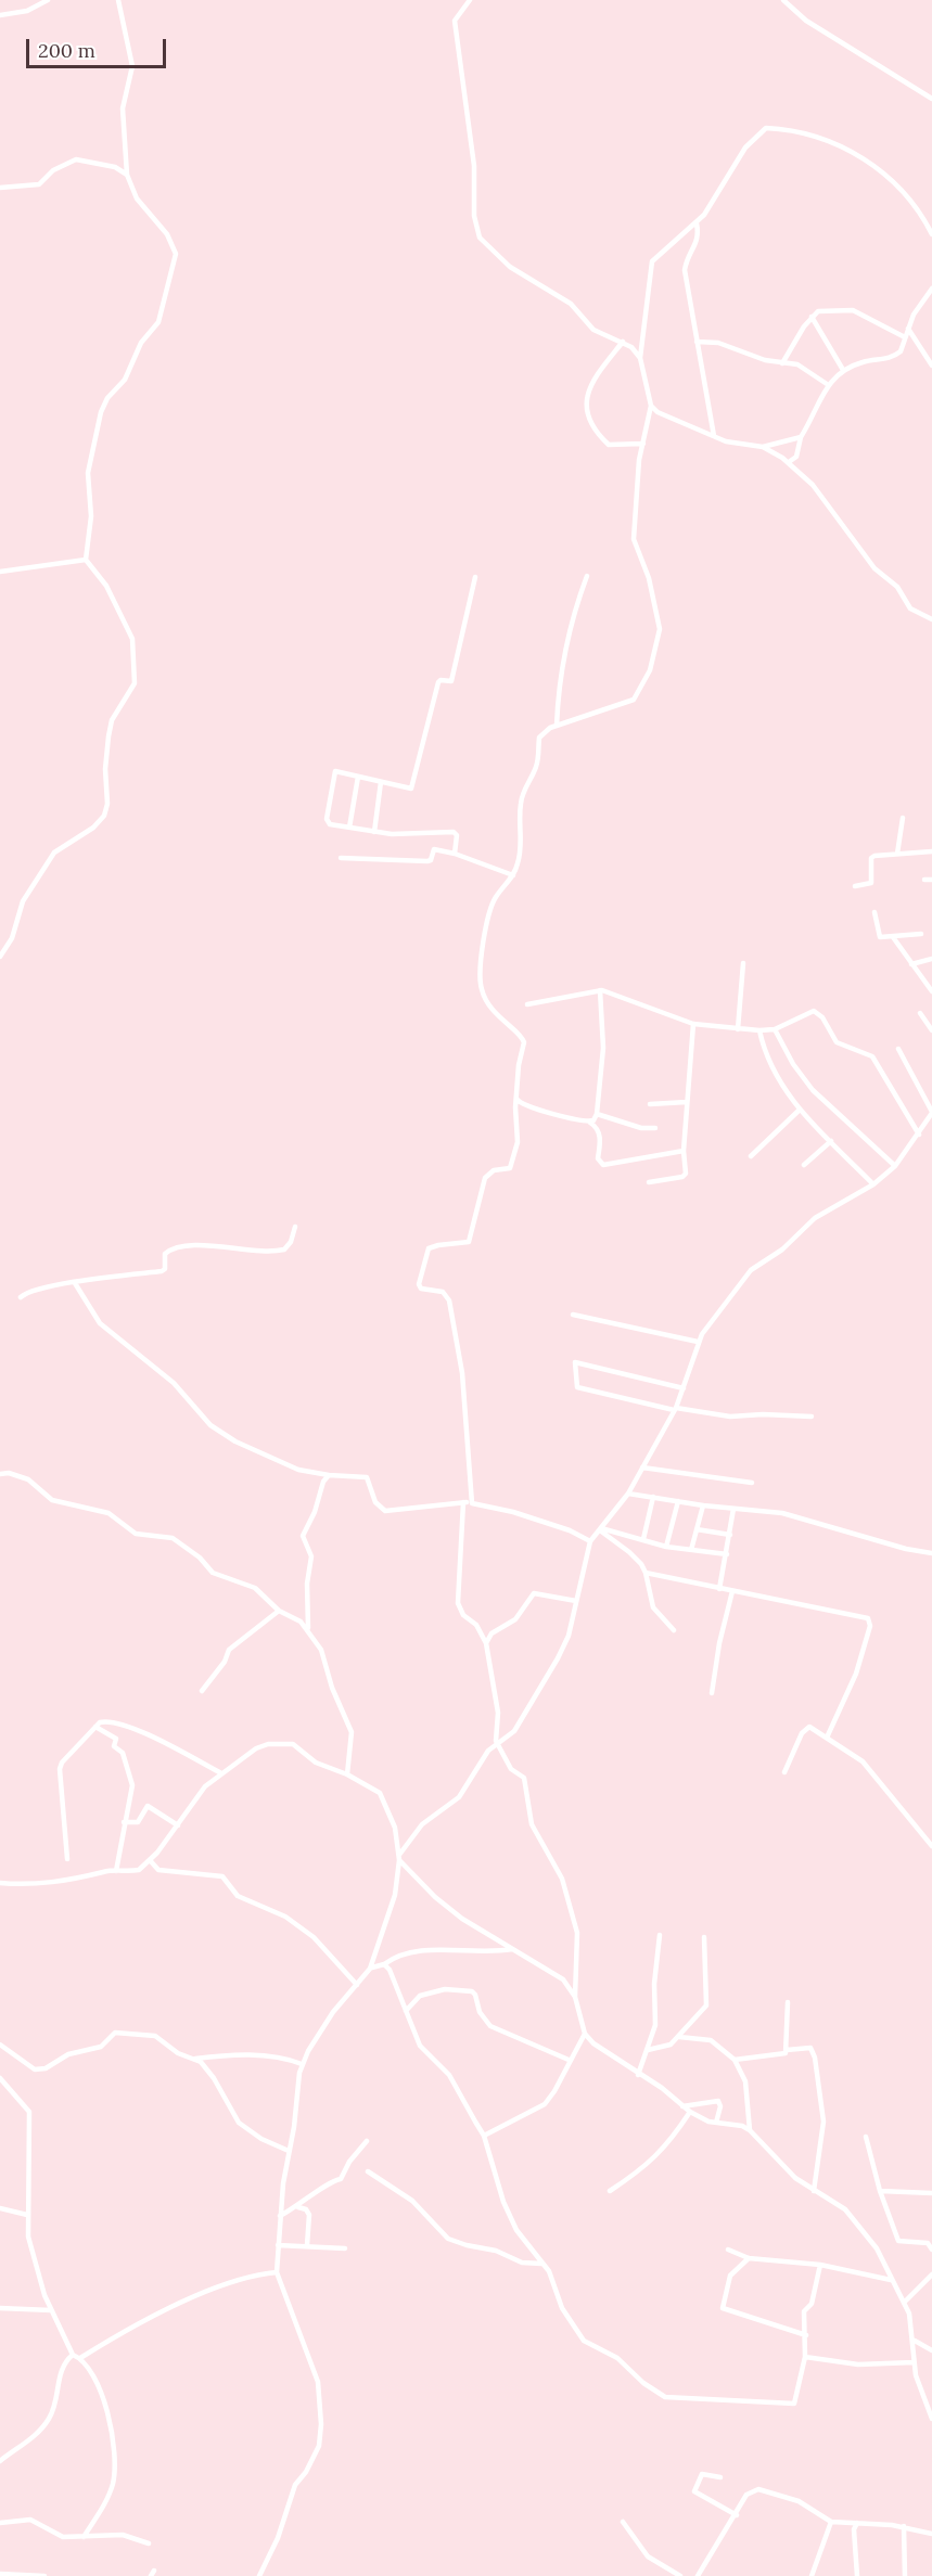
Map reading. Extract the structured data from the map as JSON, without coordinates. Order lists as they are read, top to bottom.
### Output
{
  "scale_bar": "200 m"
}
